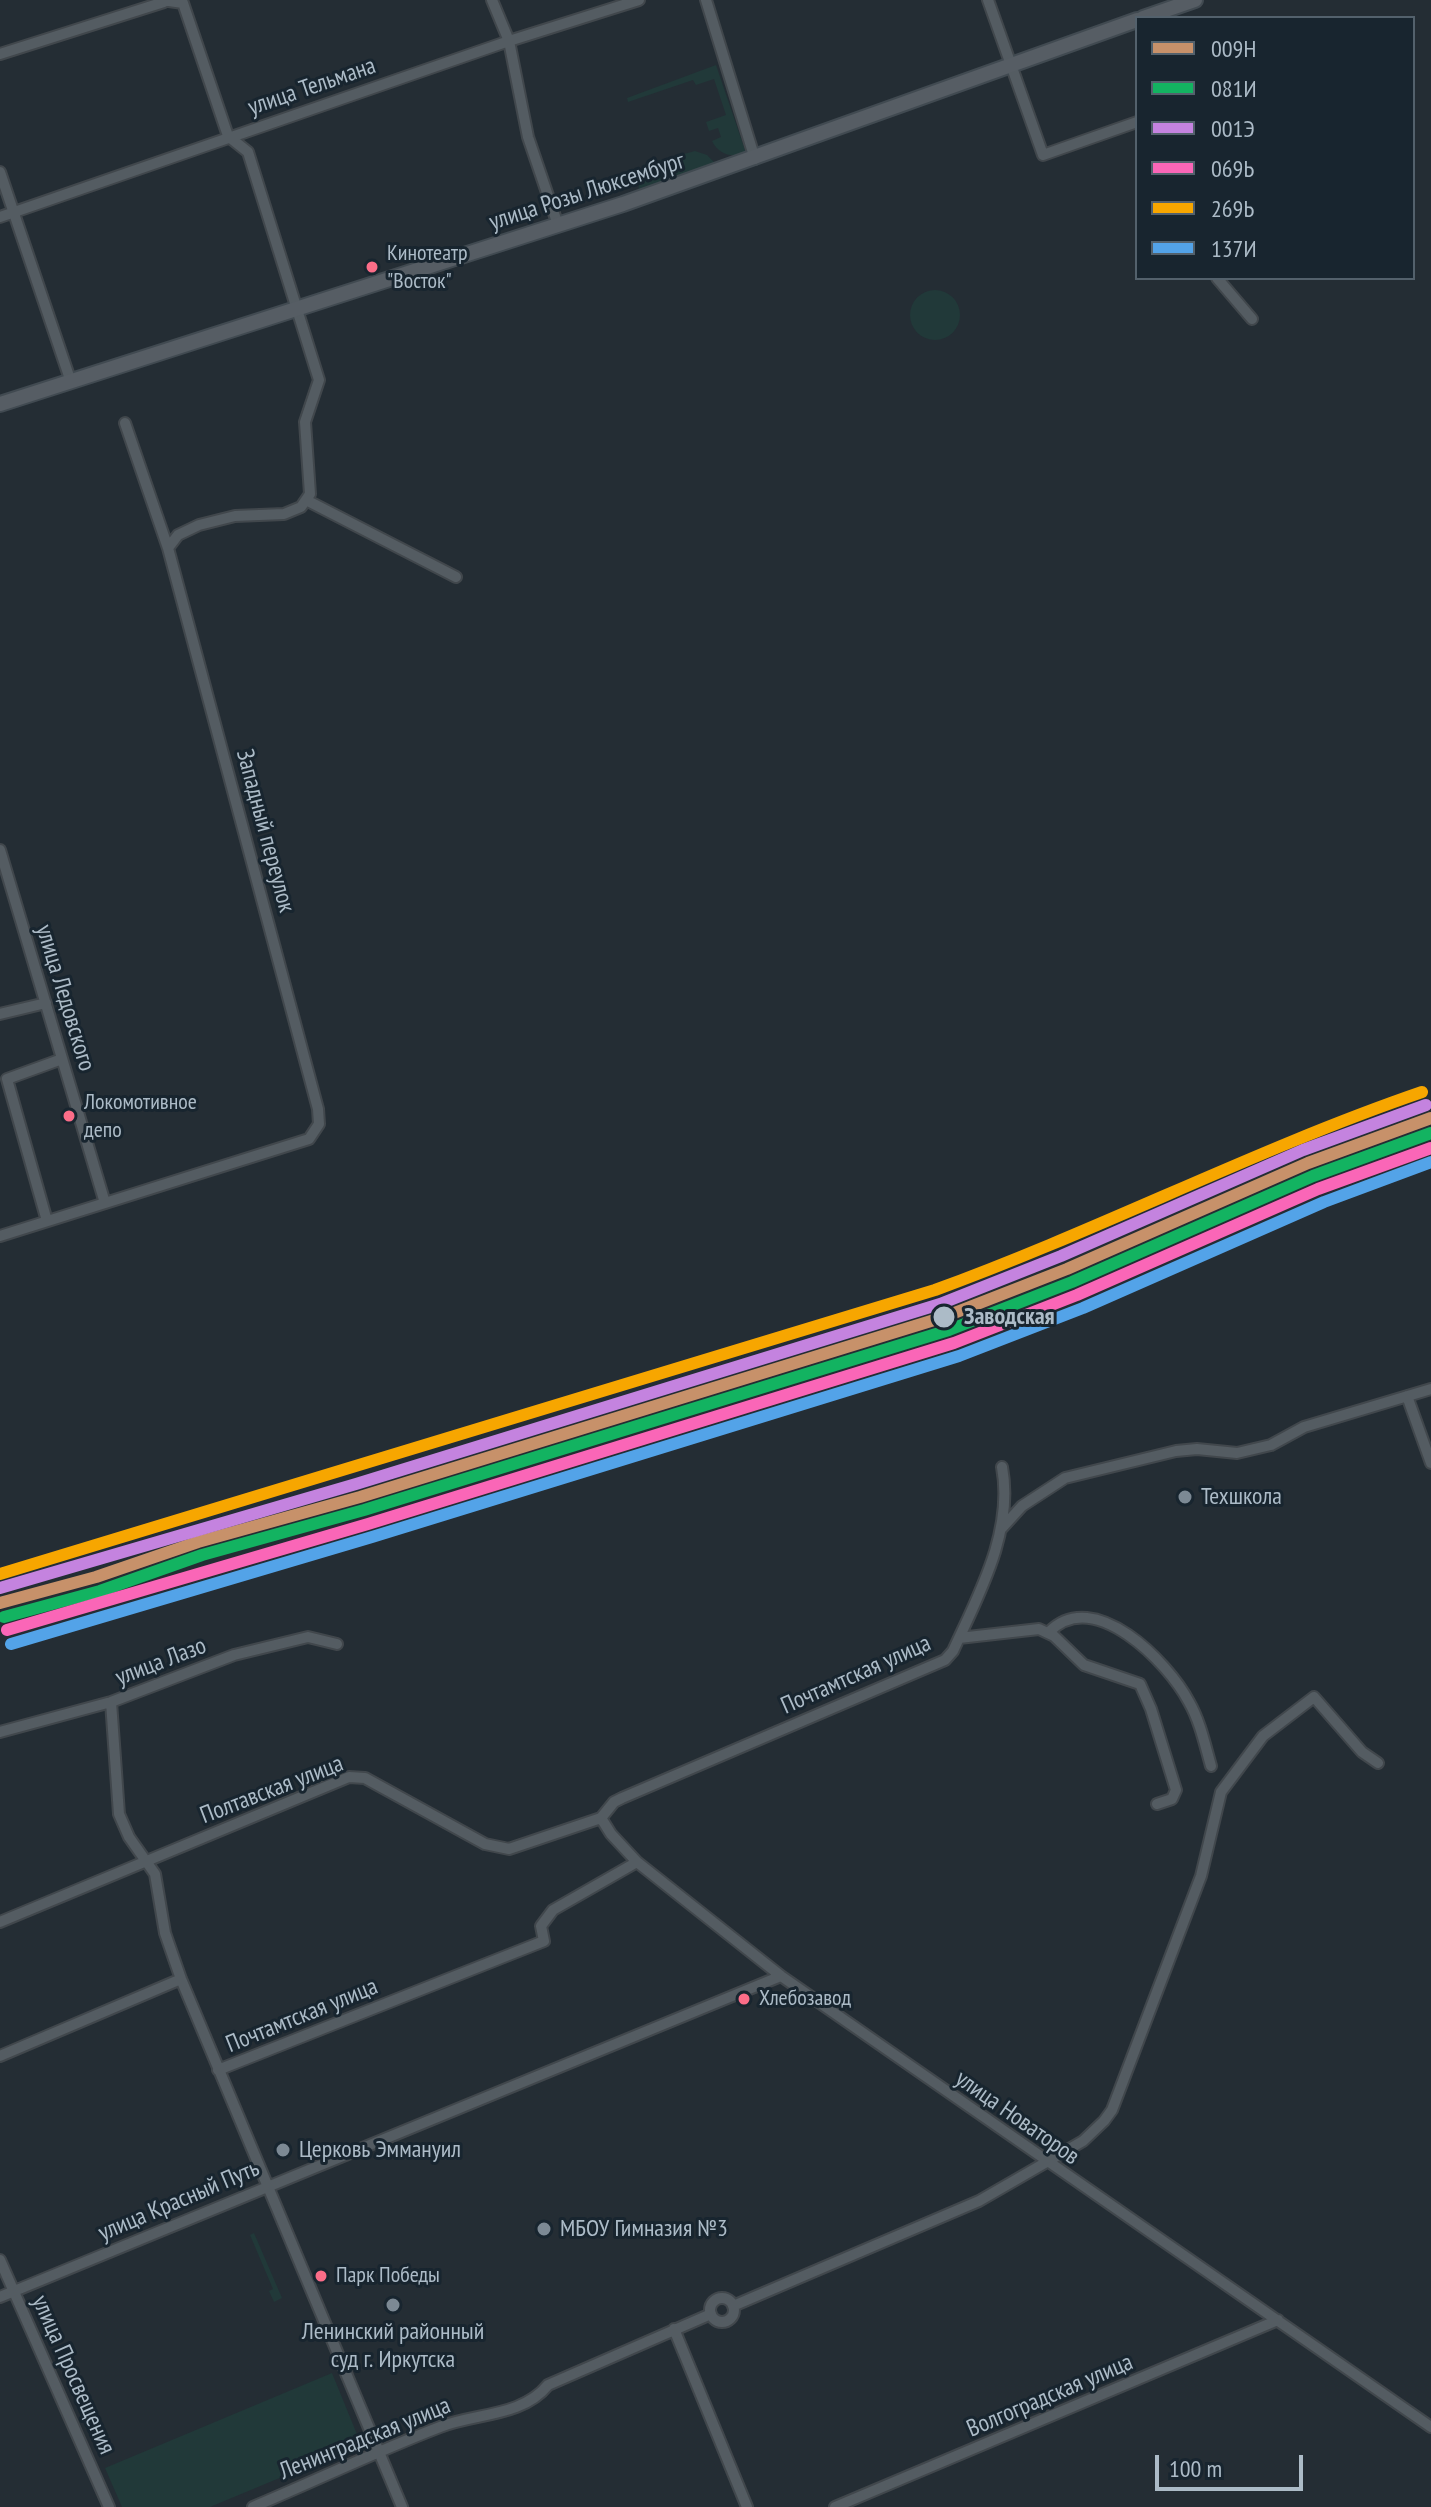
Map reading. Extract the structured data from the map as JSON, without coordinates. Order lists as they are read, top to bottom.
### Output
{
  "streets": {
    "main road": ["улица Розы Люксембург"],
    "street": [
      "улица Тельмана",
      "Западный переулок",
      "улица Ледовского",
      "улица Лазо",
      "Почтамтская улица",
      "Полтавская улица",
      "улица Новаторов",
      "улица Красный Путь",
      "улица Просвещения",
      "Волгоградская улица",
      "Ленинградская улица"
    ]
  },
  "crossings": [
    ["Западный переулок", "улица Ледовского"],
    ["Почтамтская улица", "Полтавская улица"],
    ["Почтамтская улица", "улица Новаторов"],
    ["Полтавская улица", "улица Новаторов"],
    ["улица Новаторов", "улица Красный Путь"],
    ["улица Новаторов", "Волгоградская улица"],
    ["улица Новаторов", "Ленинградская улица"],
    ["улица Красный Путь", "улица Просвещения"]
  ],
  "places": [
    "Кинотеатр \"Восток\"",
    "Локомотивное депо",
    "Заводская",
    "Техшкола",
    "Хлебозавод",
    "Церковь Эммануил",
    "МБОУ Гимназия №3",
    "Парк Победы",
    "Ленинский районный суд г. Иркутска"
  ],
  "lines": [
    "transit line 269Ь",
    "transit line 001Э",
    "transit line 009Н",
    "transit line 081И",
    "transit line 069Ь",
    "transit line 137И"
  ],
  "legend": [
    "009Н",
    "081И",
    "001Э",
    "069Ь",
    "269Ь",
    "137И"
  ],
  "scale_bar": "100 m"
}
